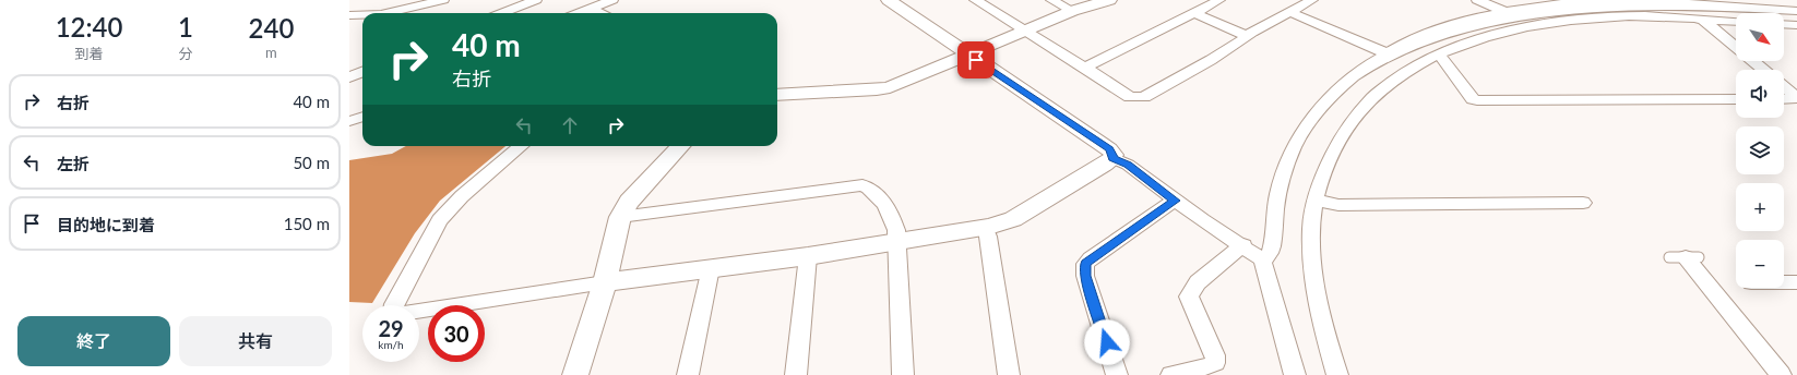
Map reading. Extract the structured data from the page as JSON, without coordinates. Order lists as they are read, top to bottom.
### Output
{
  "north": "bottom right",
  "page": {
    "eta": [
      "12:40",
      "到着",
      "1",
      "分",
      "240",
      "m"
    ],
    "map_buttons": ["+", "−"],
    "turn": ["40 m", "右折"],
    "list": [
      {
        "name": "右折",
        "value": "40 m"
      },
      {
        "name": "左折",
        "value": "50 m"
      },
      {
        "name": "目的地に到着",
        "value": "150 m"
      }
    ],
    "speed": "29 km/h",
    "limit": "30",
    "buttons": ["終了", "共有"]
  }
}
